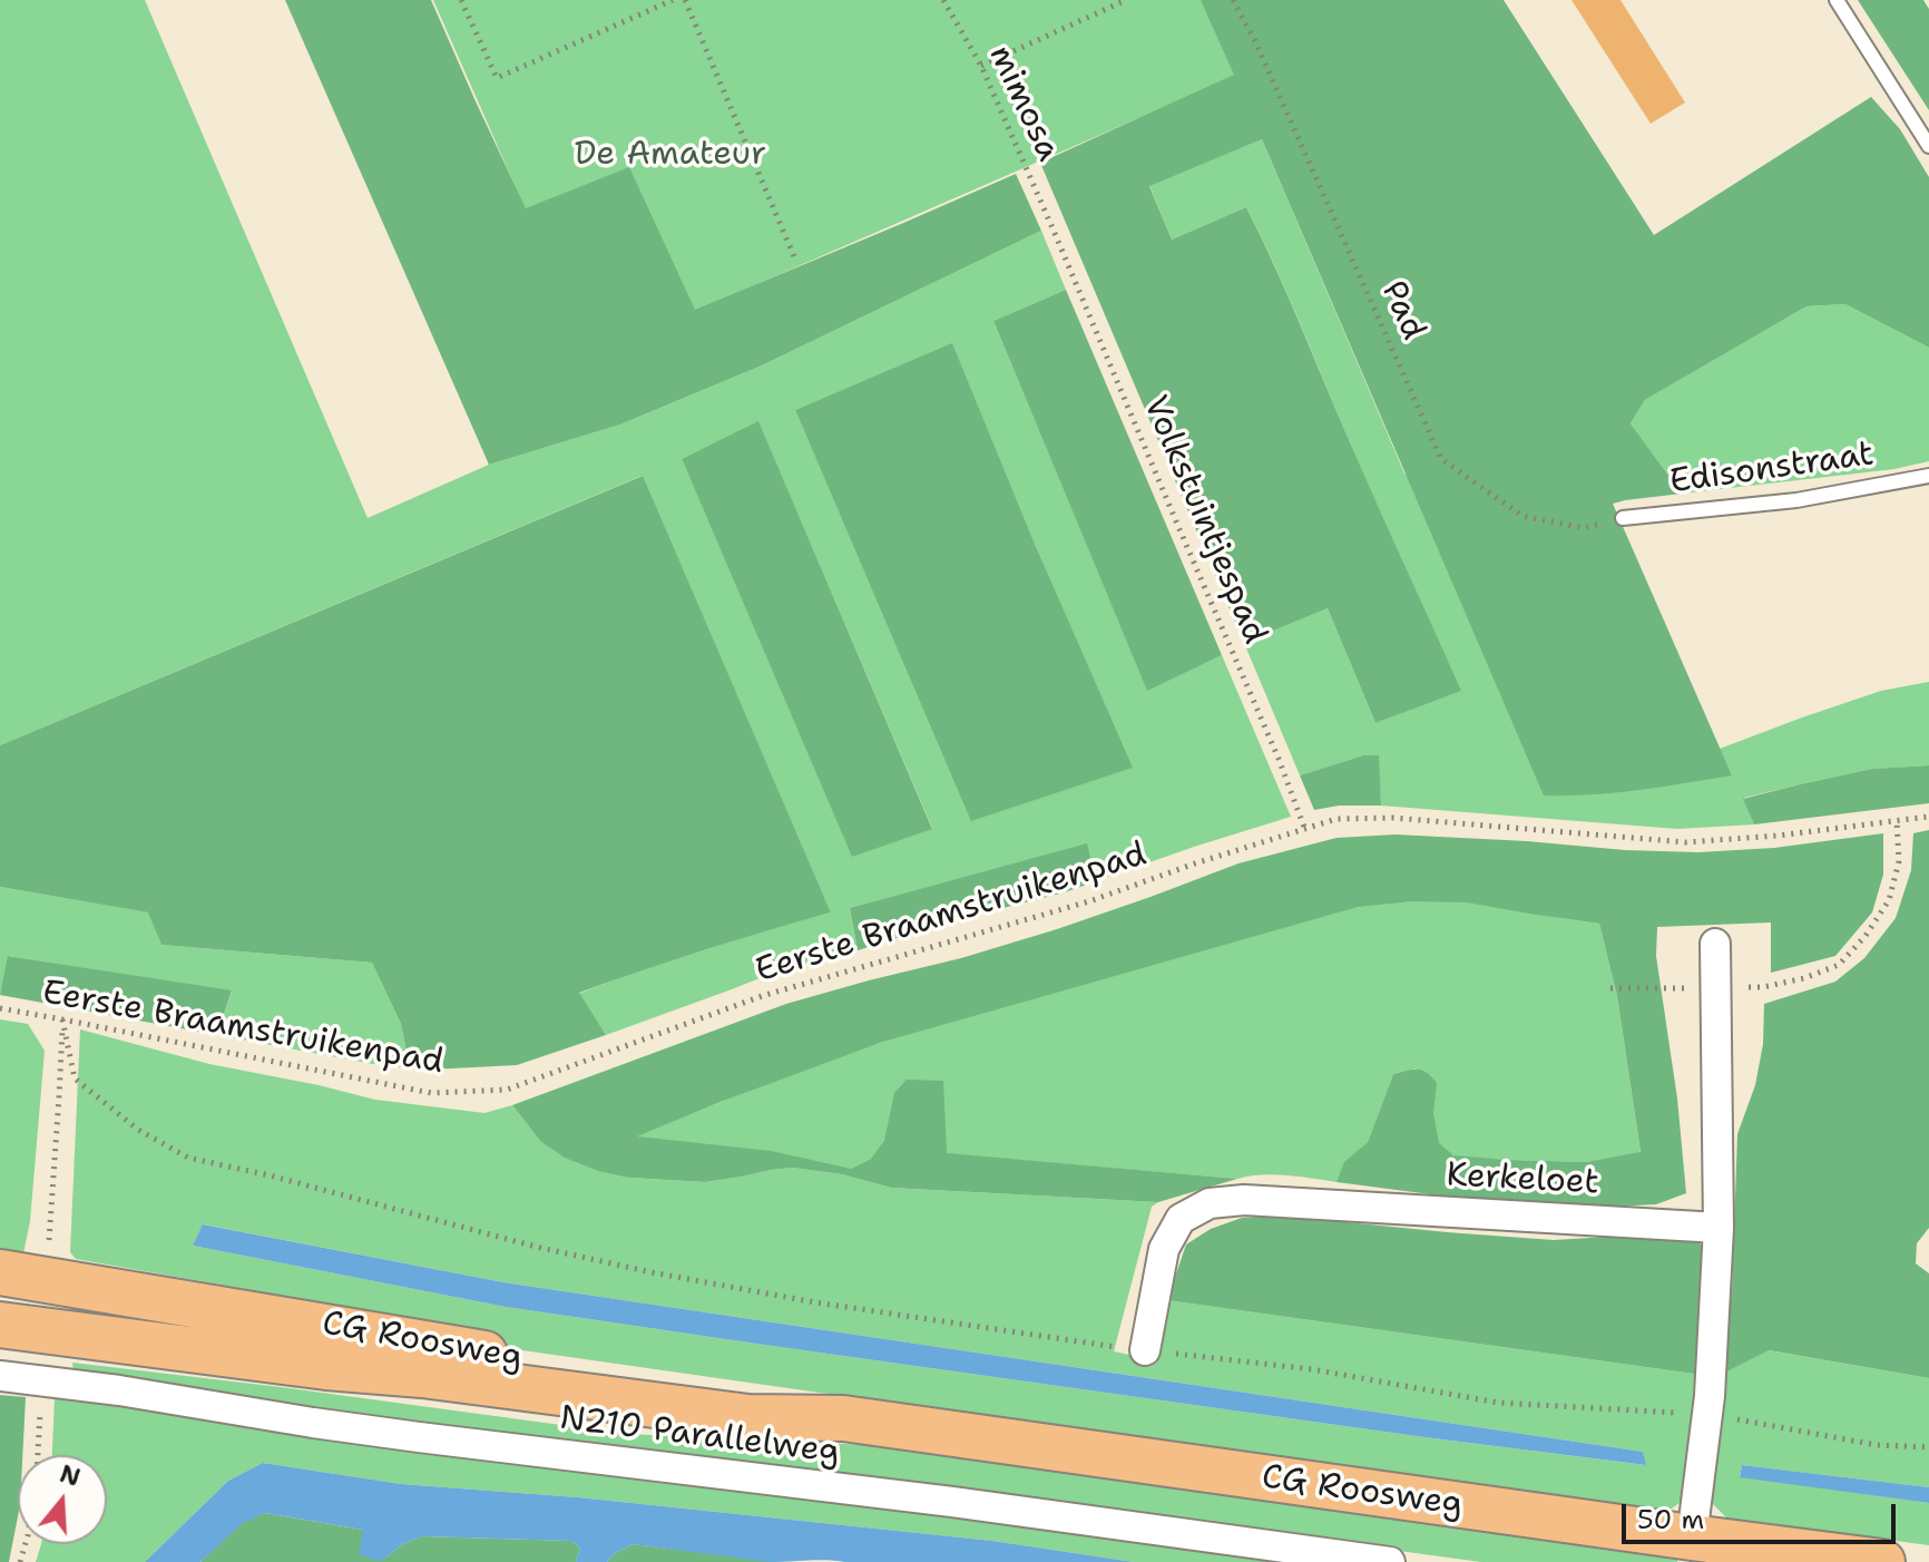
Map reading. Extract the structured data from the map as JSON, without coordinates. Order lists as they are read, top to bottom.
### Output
{
  "streets": {
    "main road": ["CG Roosweg"],
    "street": ["Kerkeloet", "N210 Parallelweg"],
    "lane": ["Edisonstraat"],
    "path": [
      "mimosa",
      "Pad",
      "Volkstuintjespad",
      "Eerste Braamstruikenpad"
    ]
  },
  "crossings": [
    ["mimosa", "Volkstuintjespad"],
    ["Pad", "Edisonstraat"],
    ["Volkstuintjespad", "Eerste Braamstruikenpad"]
  ],
  "parks": ["De Amateur"],
  "scale_bar": "50 m",
  "north": "top"
}
